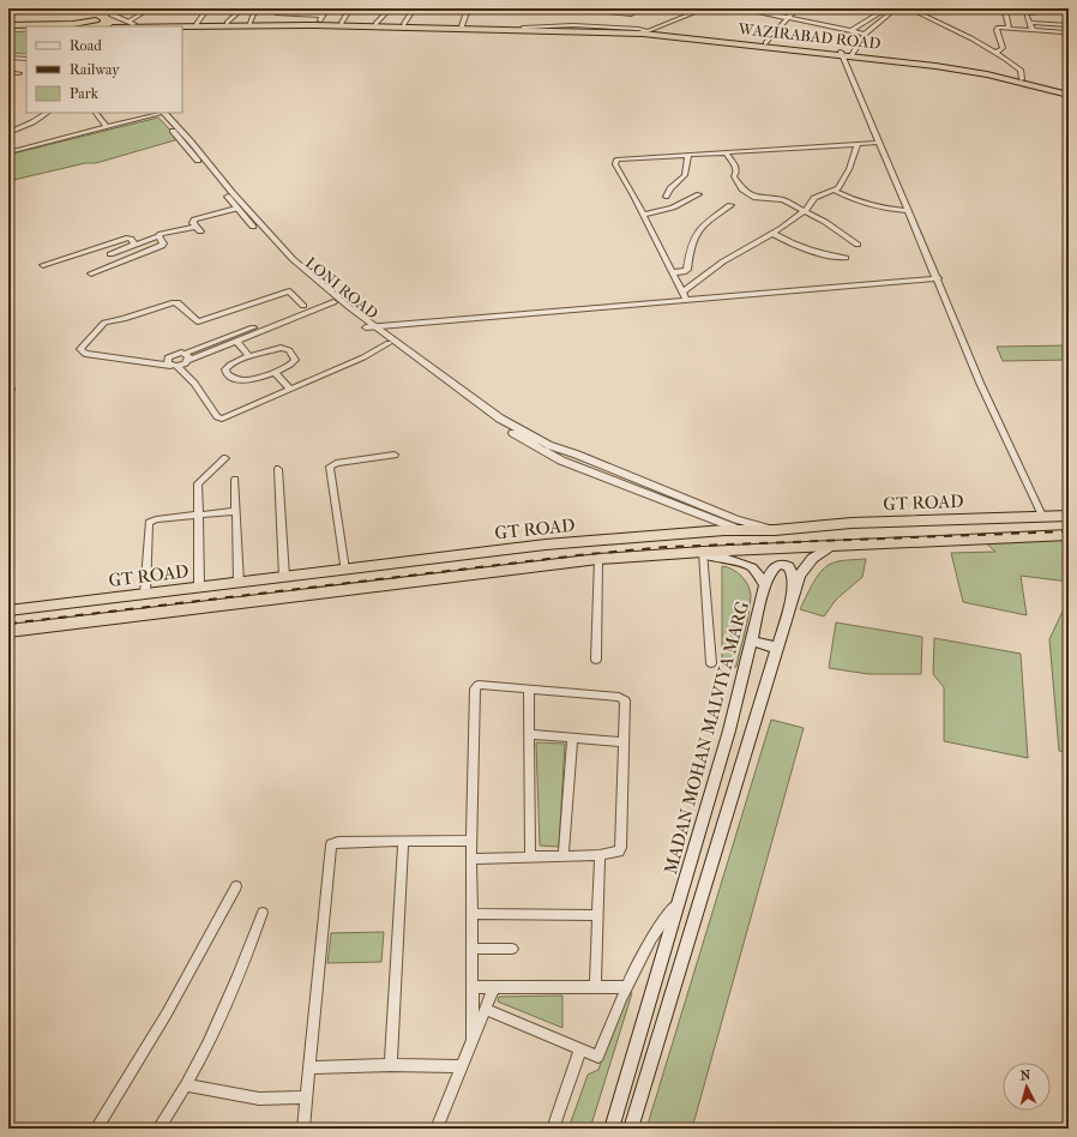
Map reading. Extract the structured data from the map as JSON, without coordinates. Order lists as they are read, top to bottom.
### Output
{
  "streets": {
    "highway": ["WAZIRABAD ROAD", "GT ROAD"],
    "main road": ["MADAN MOHAN MALVIYA MARG"],
    "street": ["LONI ROAD"]
  },
  "legend": ["Road", "Railway", "Park"],
  "north": "top"
}
